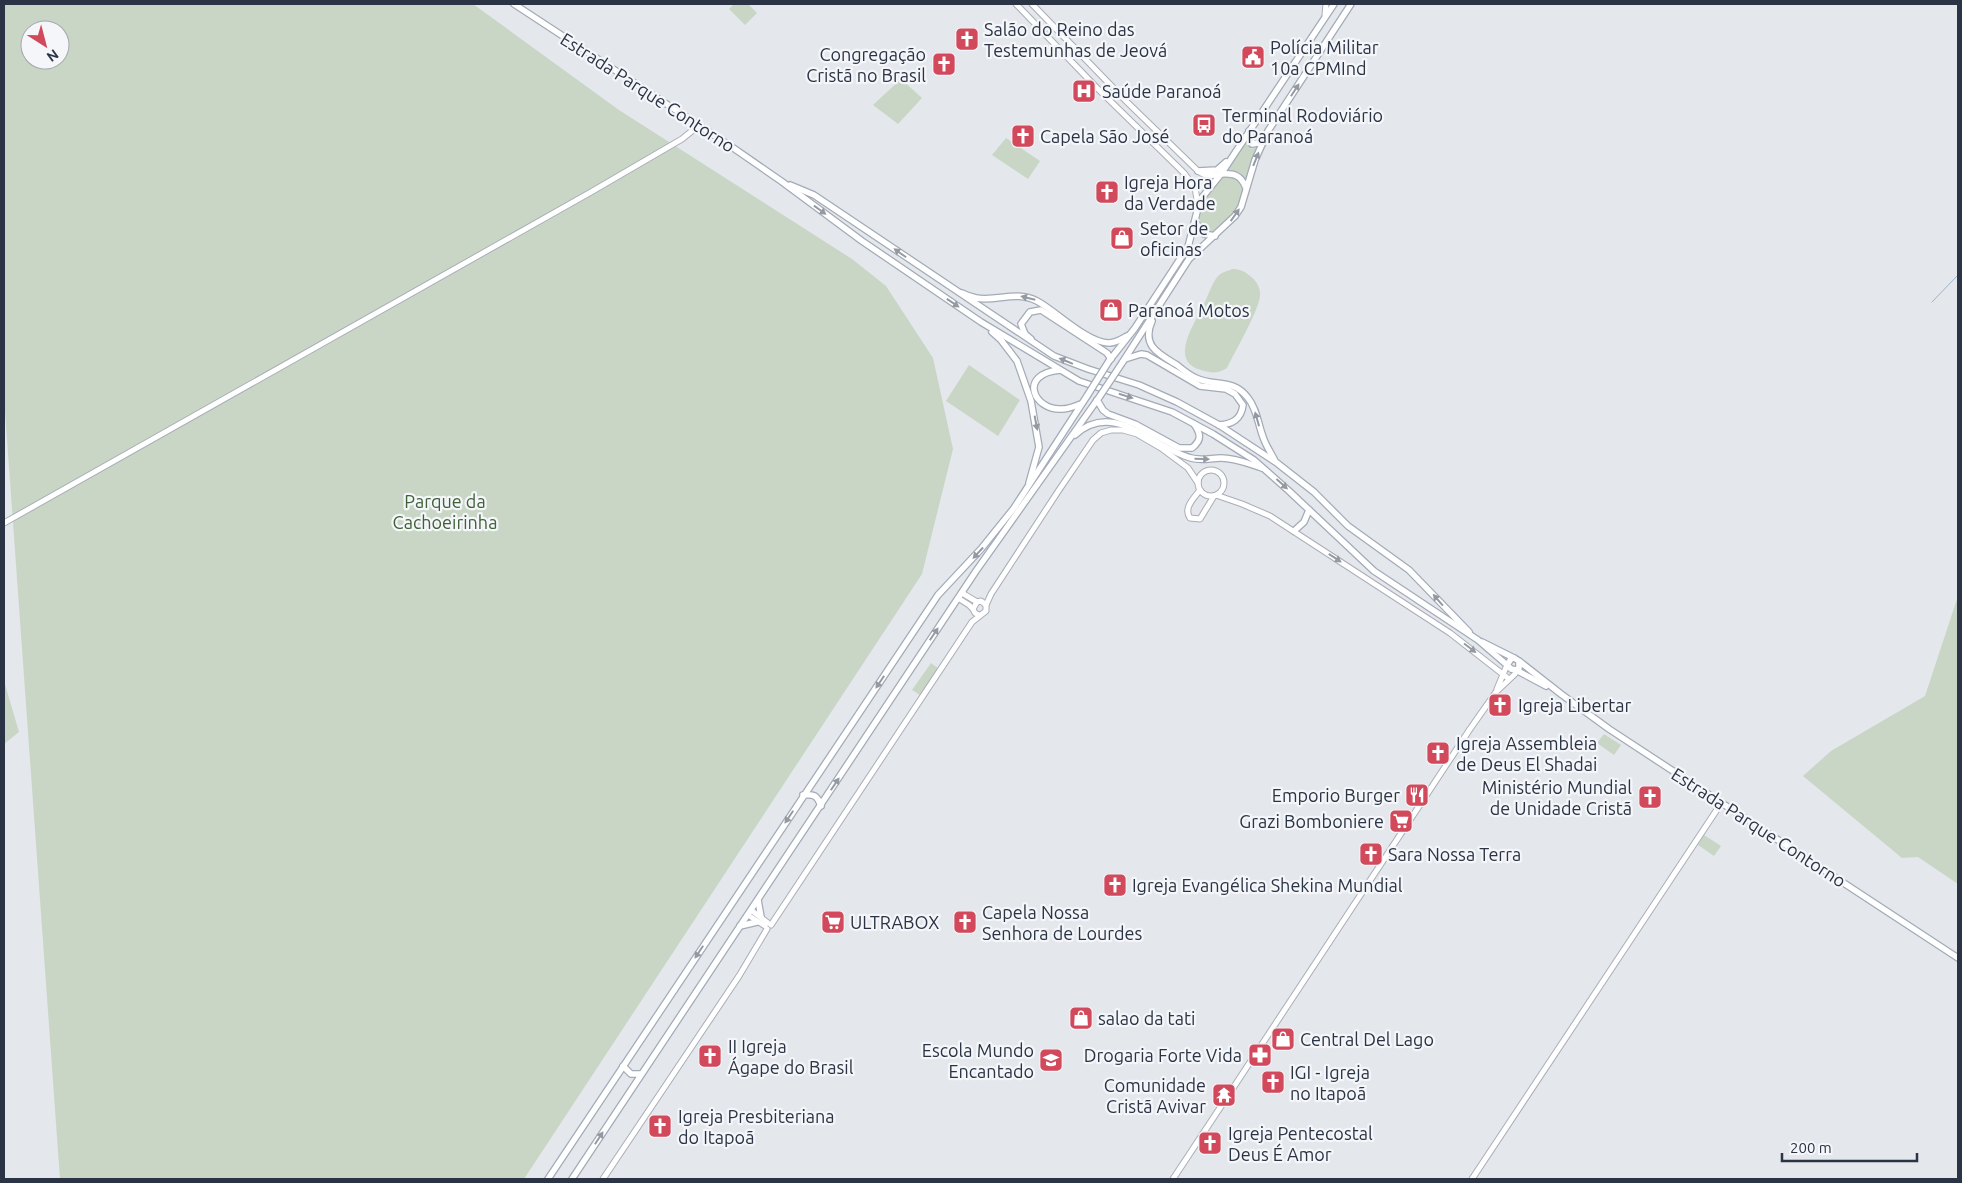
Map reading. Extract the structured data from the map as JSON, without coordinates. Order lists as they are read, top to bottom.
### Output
{
  "streets": {
    "main road": ["Estrada Parque Contorno"]
  },
  "parks": ["Parque da Cachoeirinha"],
  "places": {
    "church": [
      "Salão do Reino das Testemunhas de Jeová",
      "Congregação Cristã no Brasil",
      "Capela São José",
      "Igreja Hora da Verdade",
      "Igreja Libertar",
      "Igreja Assembleia de Deus El Shadai",
      "Ministério Mundial de Unidade Cristã",
      "Sara Nossa Terra",
      "Igreja Evangélica Shekina Mundial",
      "Capela Nossa Senhora de Lourdes",
      "II Igreja Ágape do Brasil",
      "IGI - Igreja no Itapoã",
      "Igreja Presbiteriana do Itapoã",
      "Igreja Pentecostal Deus É Amor"
    ],
    "public building": ["Polícia Militar 10a CPMInd"],
    "hospital": ["Saúde Paranoá"],
    "bus stop": ["Terminal Rodoviário do Paranoá"],
    "shop": [
      "Setor de oficinas",
      "Paranoá Motos",
      "salao da tati",
      "Central Del Lago"
    ],
    "restaurant": ["Emporio Burger"],
    "supermarket": ["Grazi Bomboniere", "ULTRABOX"],
    "pharmacy": ["Drogaria Forte Vida"],
    "school or university": ["Escola Mundo Encantado"],
    "temple": ["Comunidade Cristã Avivar"]
  },
  "scale_bar": "200 m",
  "north": "bottom right"
}
